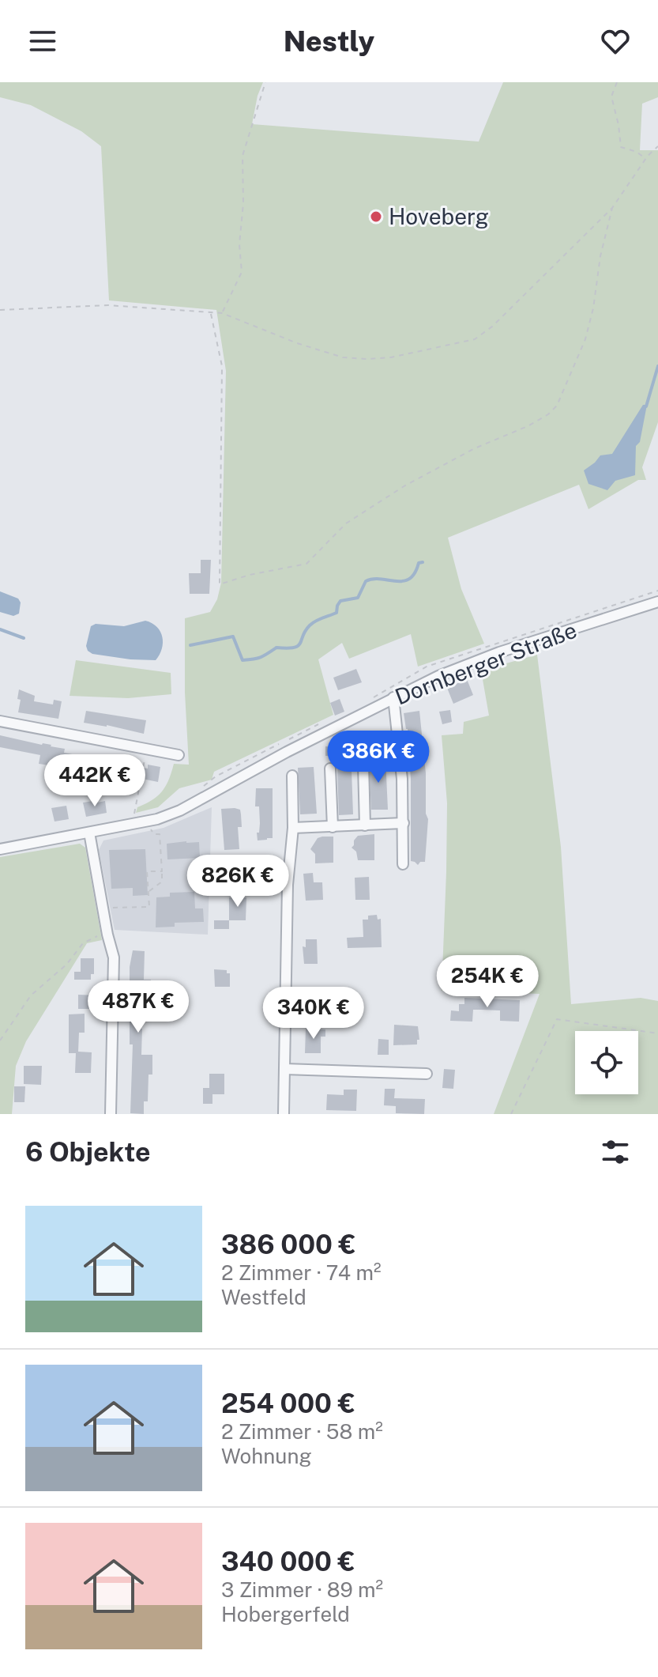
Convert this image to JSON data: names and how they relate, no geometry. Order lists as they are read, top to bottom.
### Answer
{
  "streets": {
    "street": ["Dornberger Straße"]
  },
  "places": ["Hoveberg"],
  "page": {
    "header": "Nestly",
    "price": [
      "386K €",
      "442K €",
      "826K €",
      "254K €",
      "487K €",
      "340K €"
    ],
    "heading": "6 Objekte",
    "list": [
      {
        "name": "386 000 €",
        "note": "2 Zimmer · 74 m² · Westfeld"
      },
      {
        "name": "254 000 €",
        "note": "2 Zimmer · 58 m² · Wohnung"
      },
      {
        "name": "340 000 €",
        "note": "3 Zimmer · 89 m² · Hobergerfeld"
      }
    ]
  }
}
